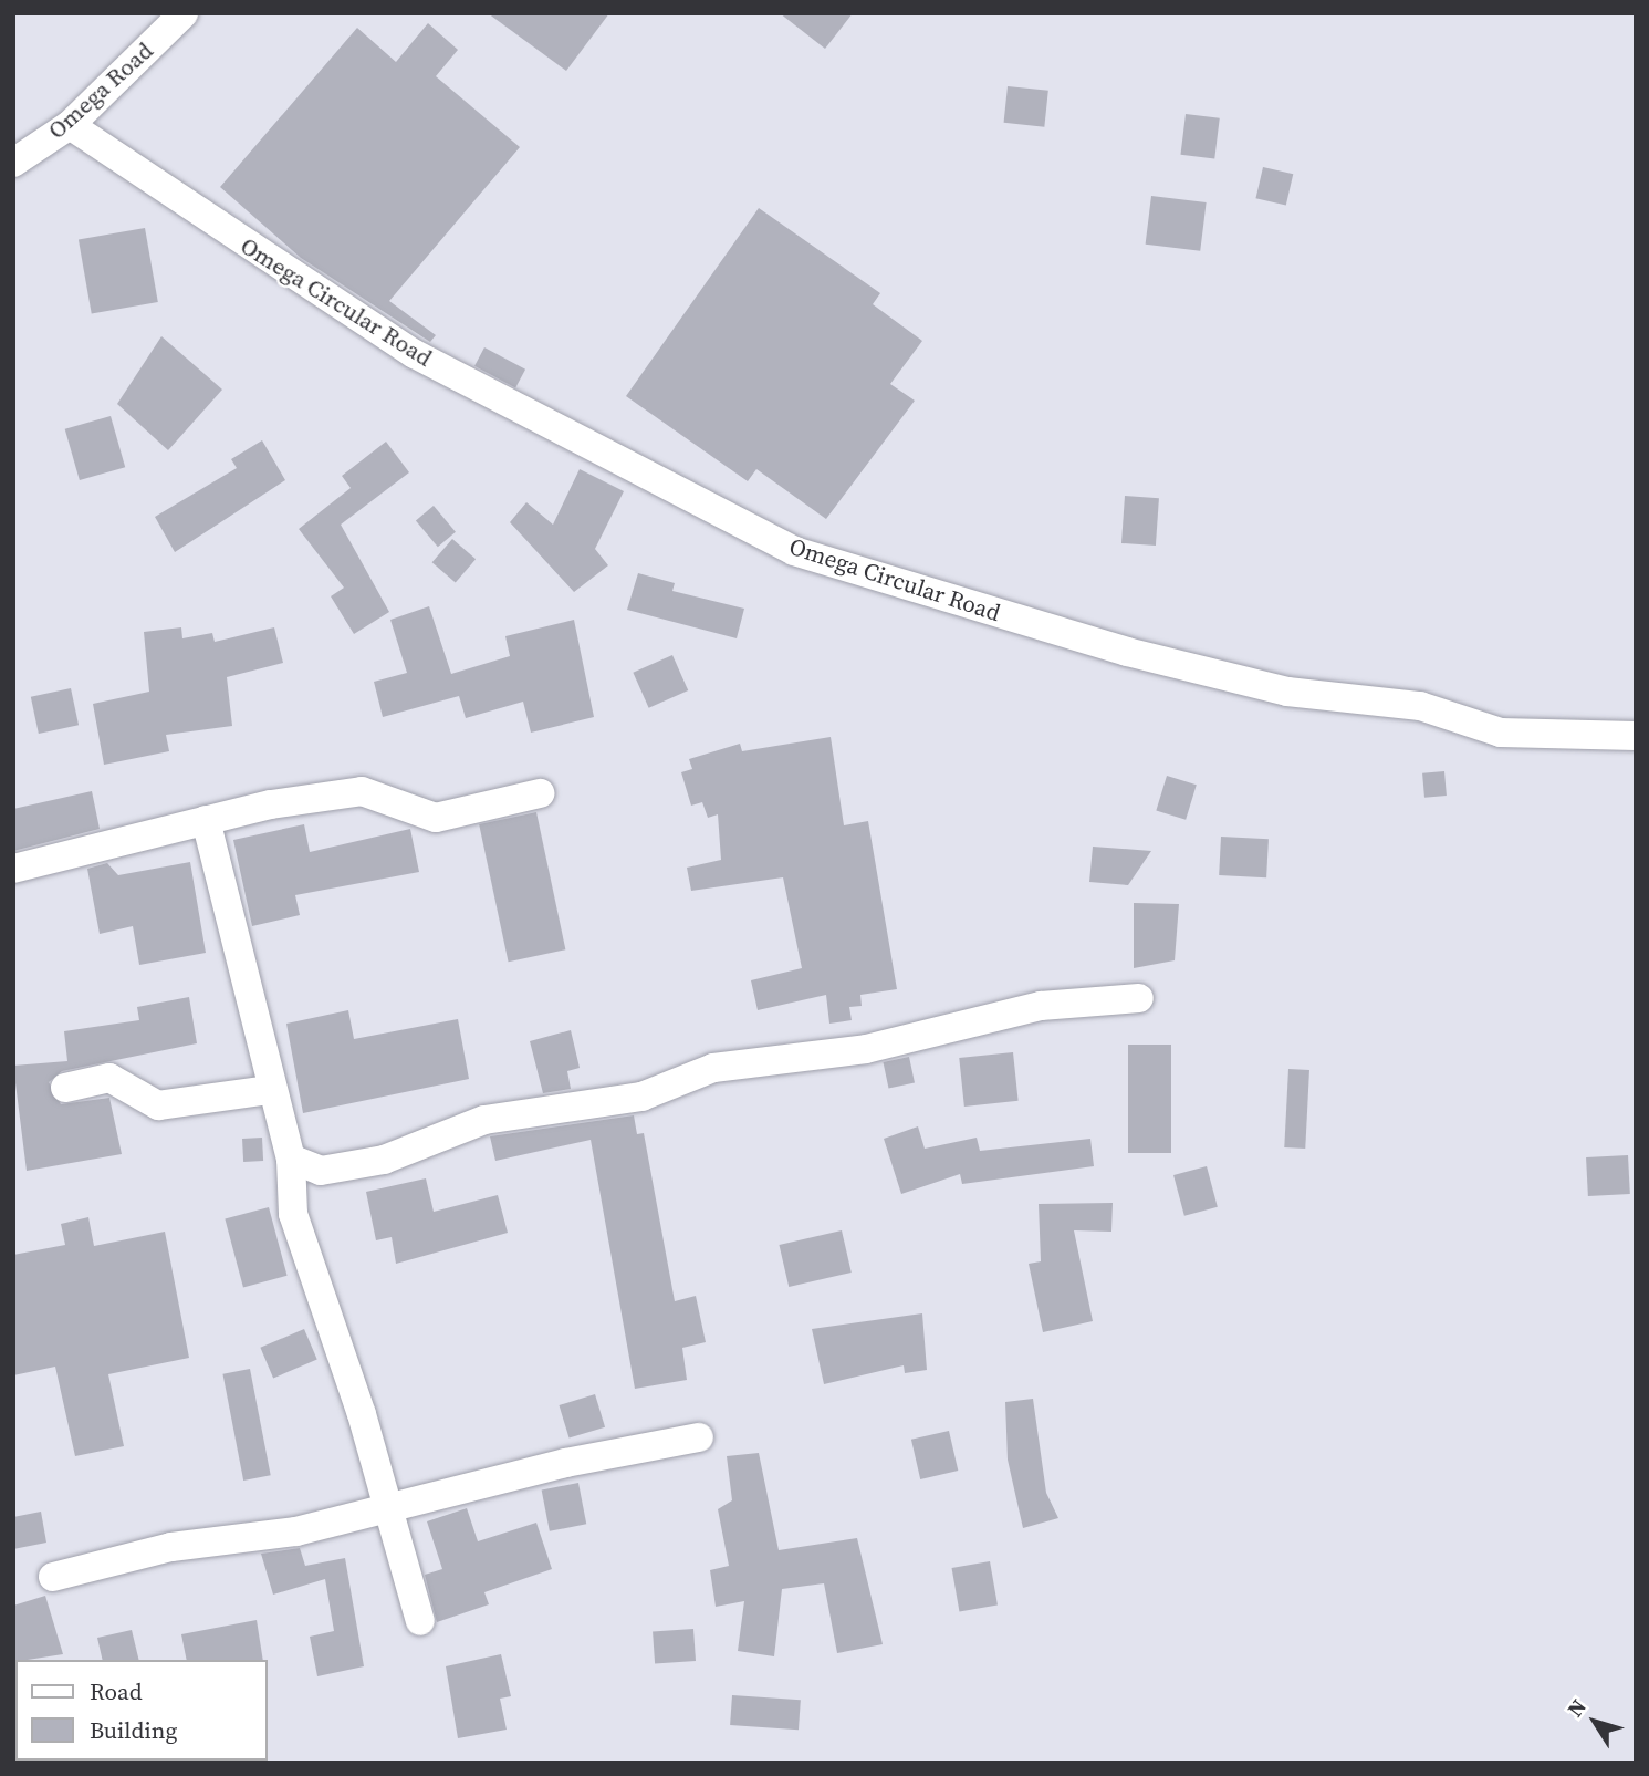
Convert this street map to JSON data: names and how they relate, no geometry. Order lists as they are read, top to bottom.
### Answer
{
  "streets": {
    "street": ["Omega Road", "Omega Circular Road"]
  },
  "crossings": [
    ["Omega Road", "Omega Circular Road"]
  ],
  "legend": ["Road", "Building"],
  "north": "top left"
}
